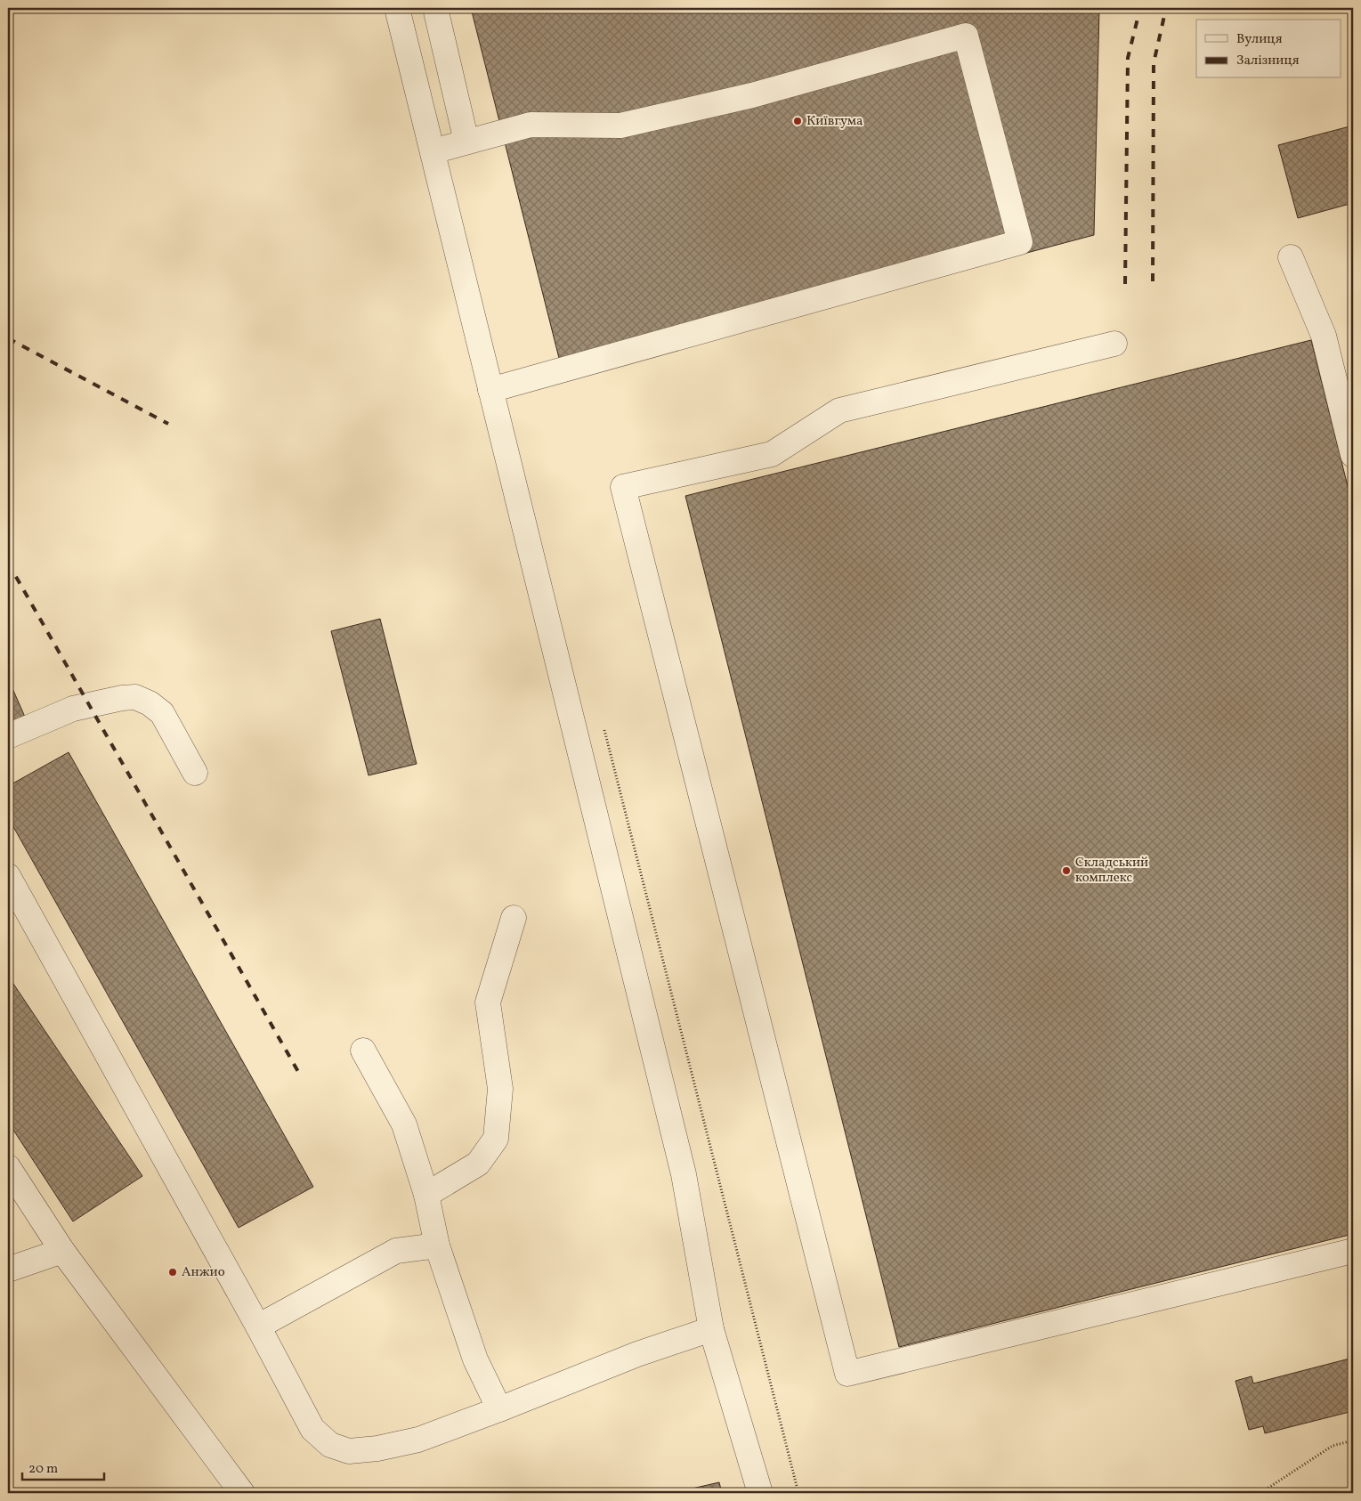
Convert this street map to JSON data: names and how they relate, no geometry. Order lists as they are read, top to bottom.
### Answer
{
  "places": ["Київгума", "Складський комплекс", "Анжио"],
  "legend": ["Вулиця", "Залізниця"],
  "scale_bar": "20 m"
}
